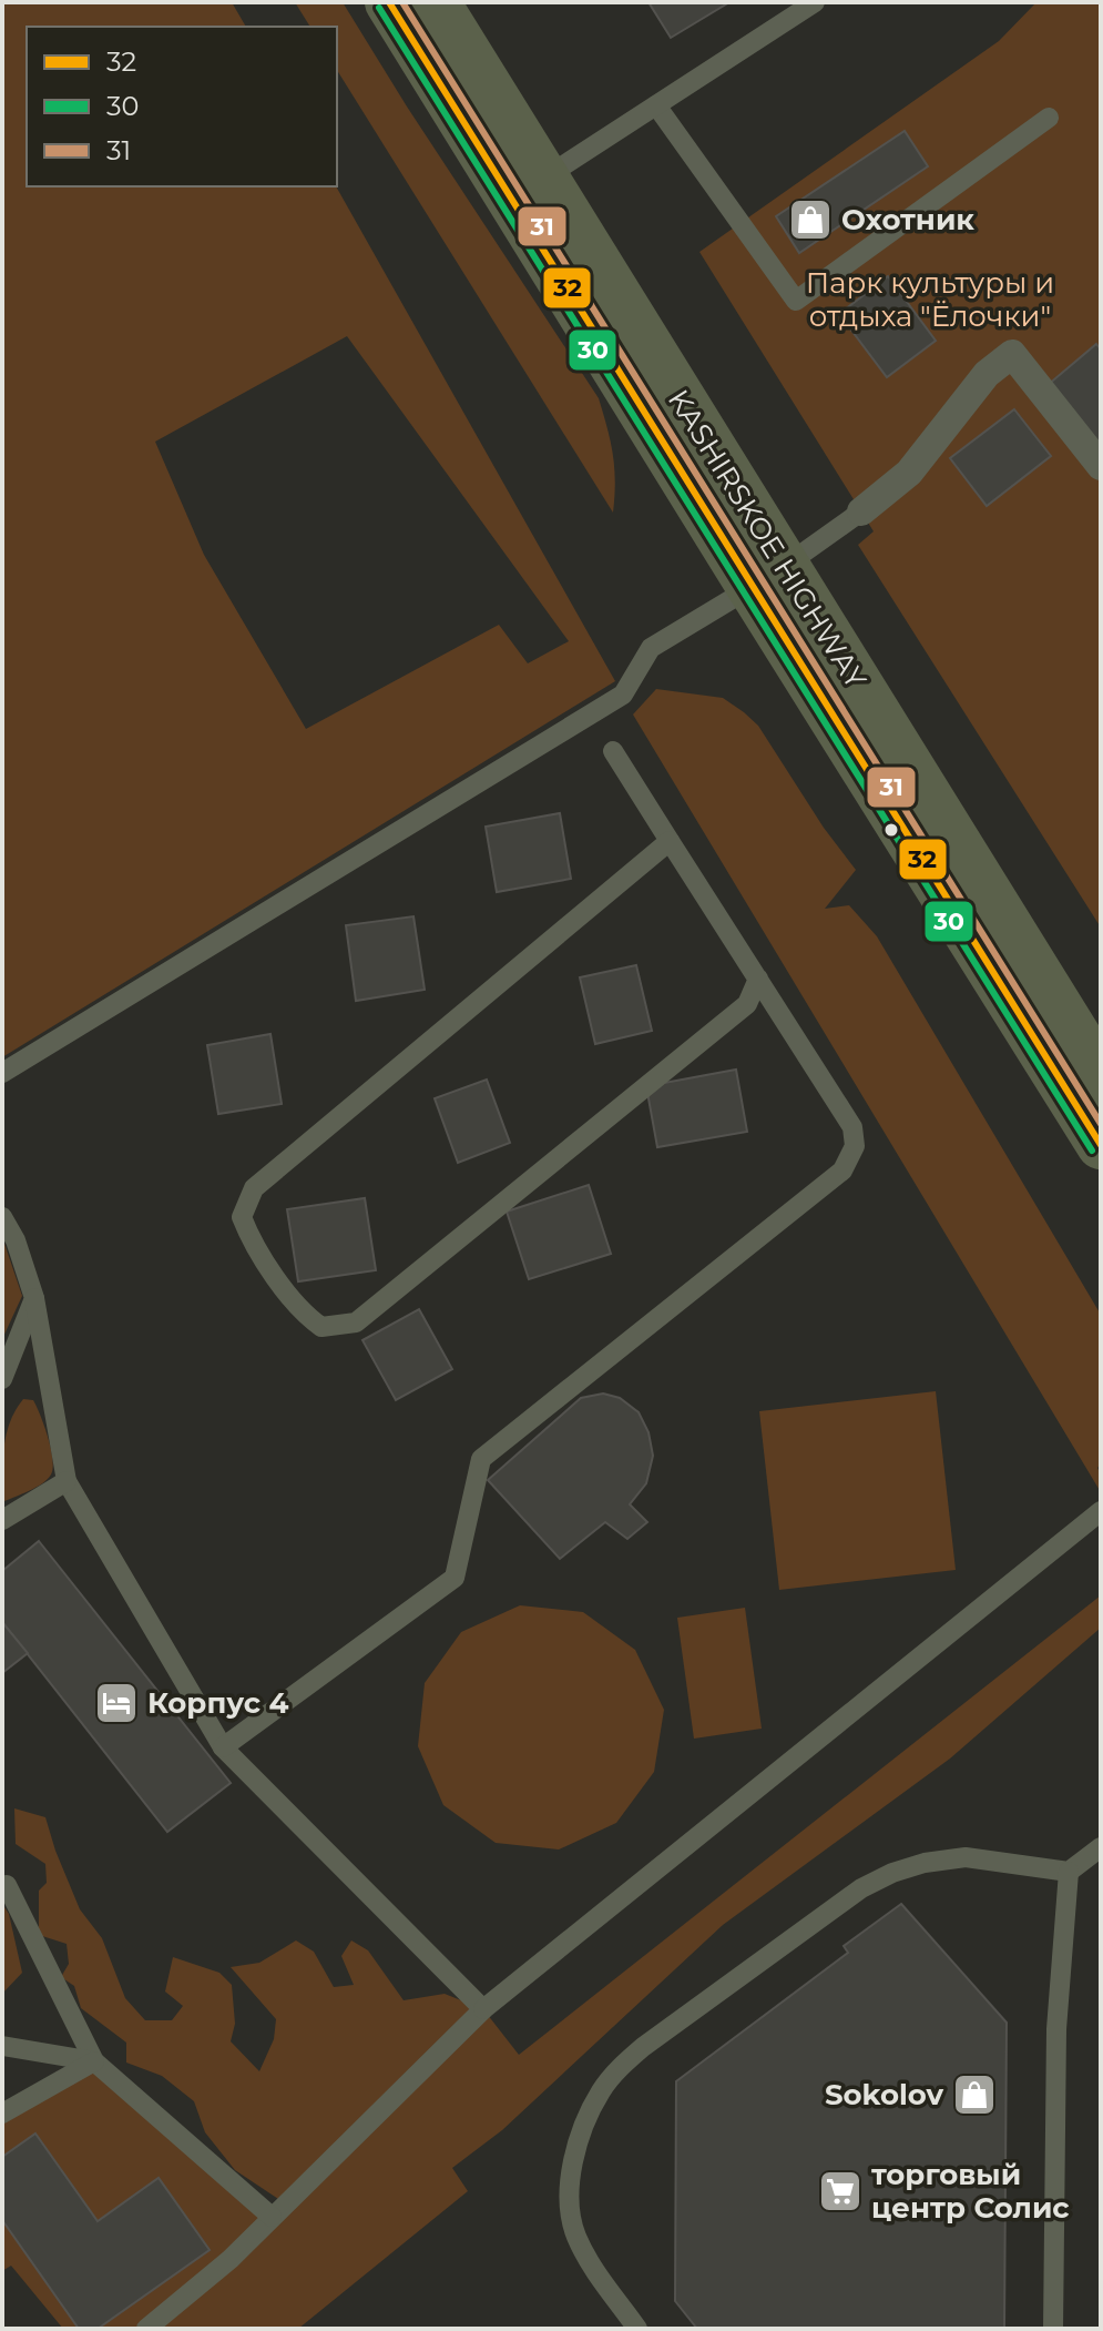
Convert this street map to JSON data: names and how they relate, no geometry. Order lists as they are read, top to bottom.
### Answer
{
  "streets": {
    "main road": ["KASHIRSKOE HIGHWAY"]
  },
  "parks": ["Парк культуры и отдыха \"Ёлочки\""],
  "places": {
    "shop": ["Охотник", "Sokolov"],
    "hotel": ["Корпус 4"],
    "supermarket": ["торговый центр Солис"]
  },
  "lines": ["transit line 32", "transit line 31", "transit line 30"],
  "legend": ["32", "30", "31"]
}
